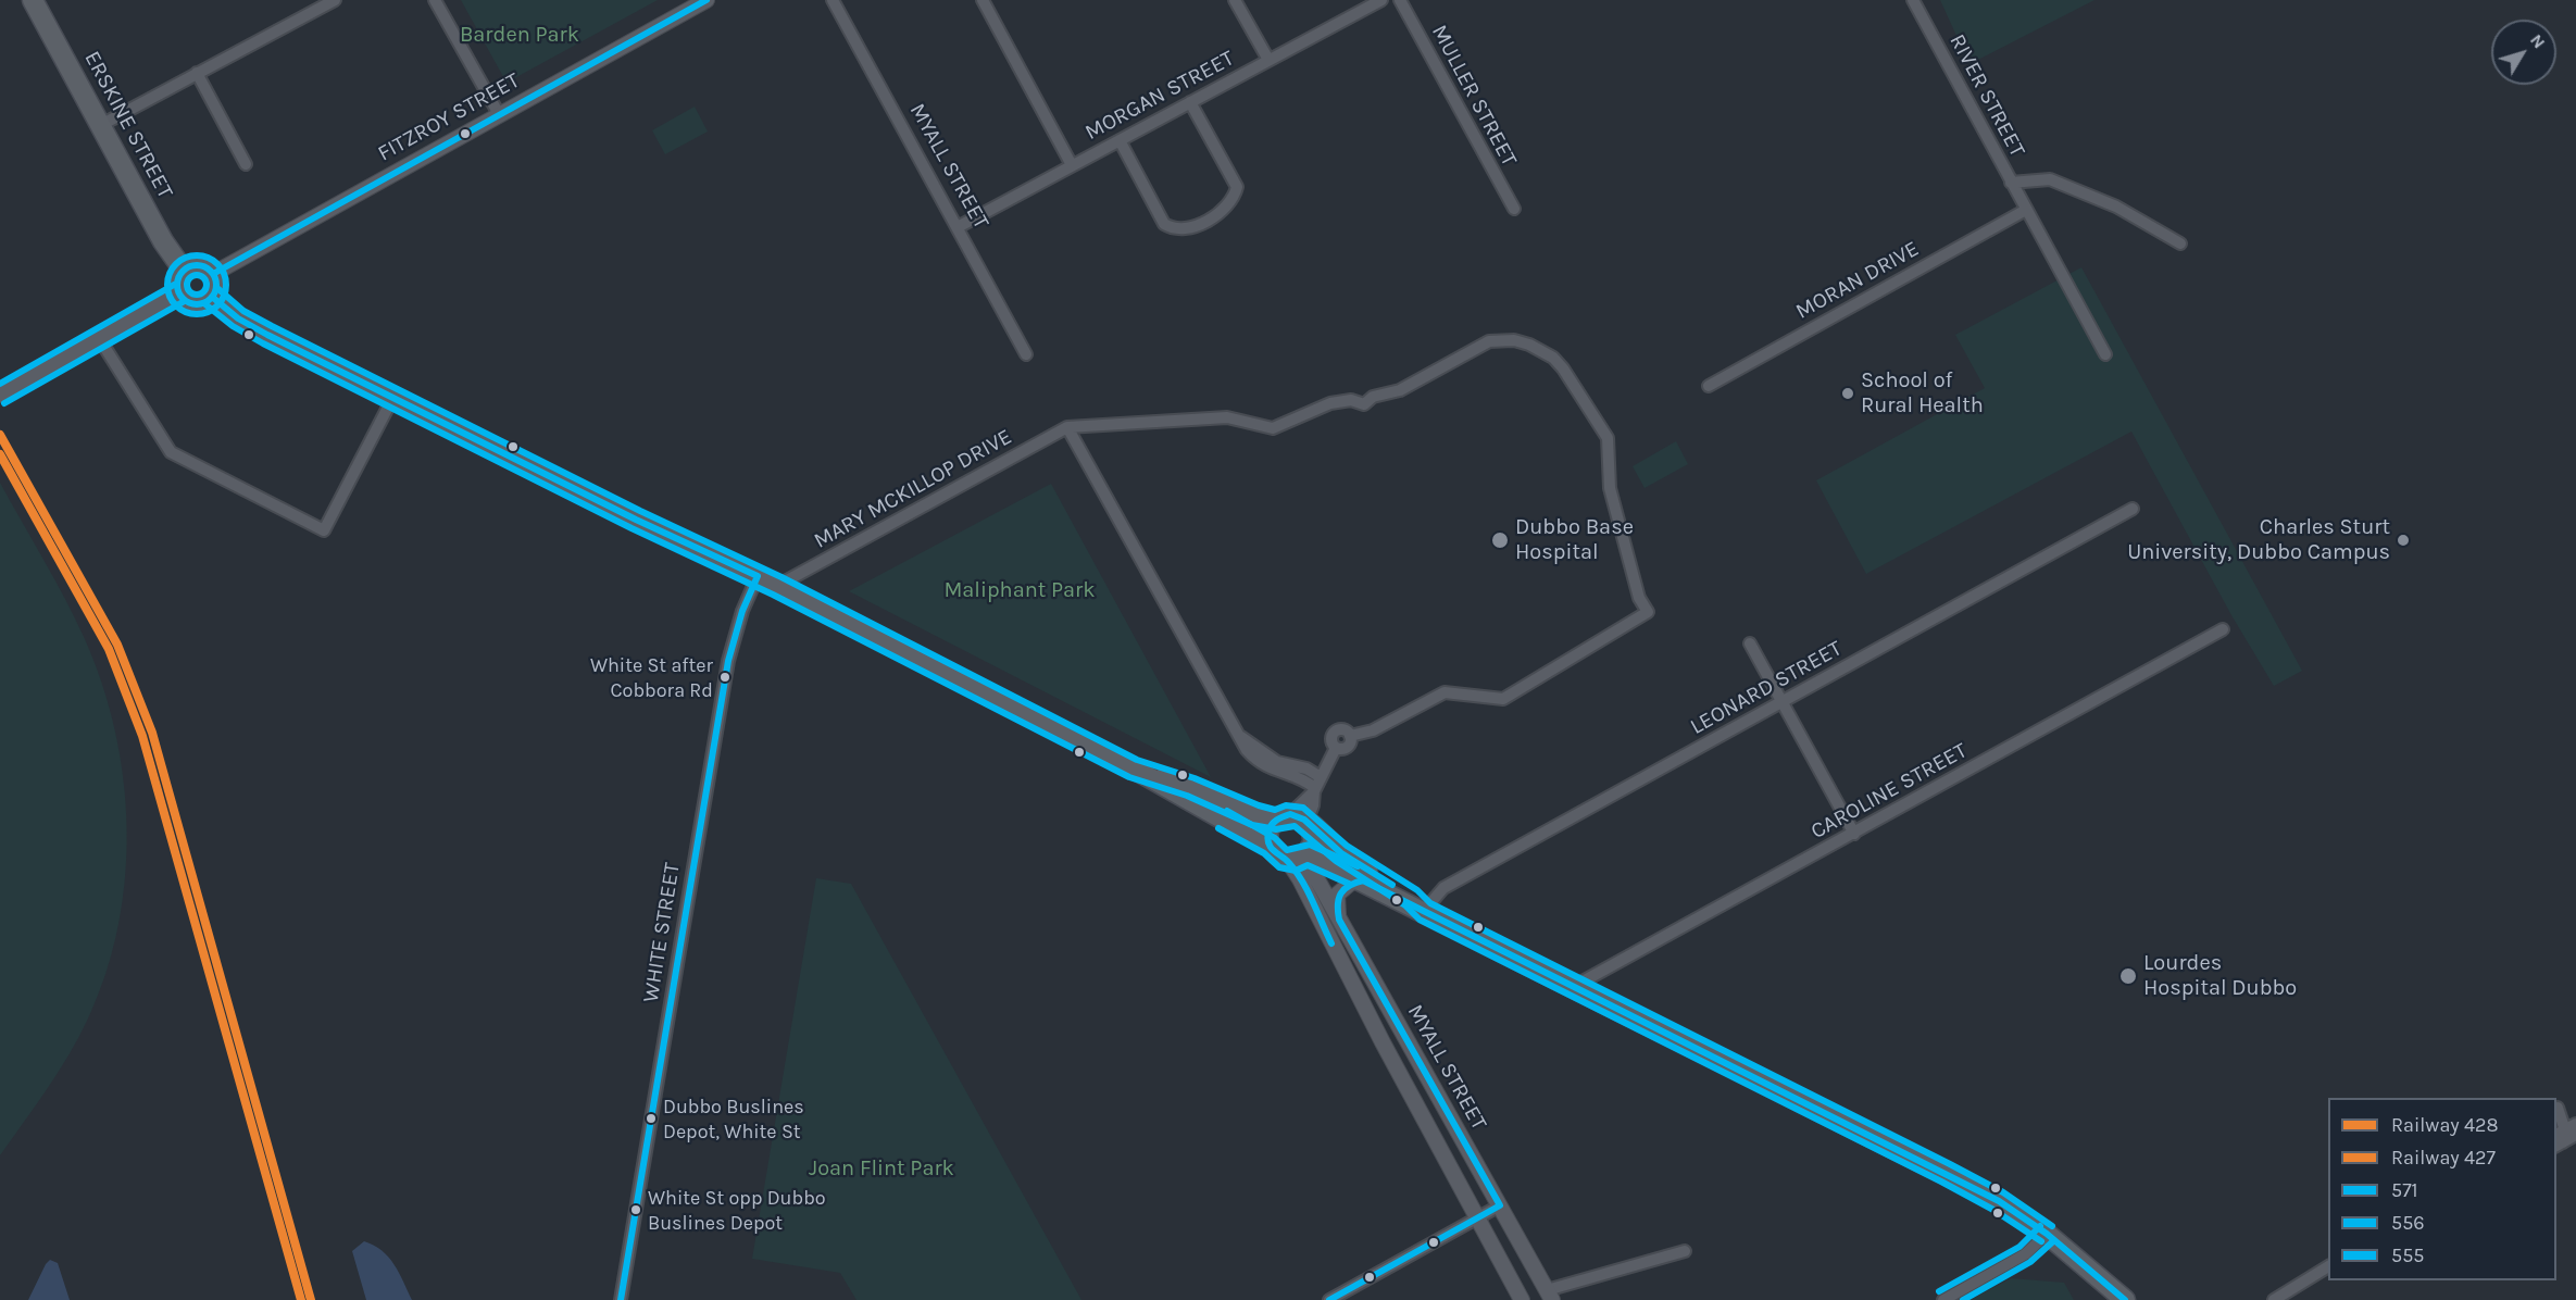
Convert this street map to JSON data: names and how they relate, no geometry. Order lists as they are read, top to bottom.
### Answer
{
  "streets": {
    "main road": ["ERSKINE STREET"],
    "street": [
      "MORGAN STREET",
      "MULLER STREET",
      "RIVER STREET",
      "FITZROY STREET",
      "MYALL STREET",
      "MORAN DRIVE",
      "MARY MCKILLOP DRIVE",
      "LEONARD STREET",
      "CAROLINE STREET",
      "WHITE STREET"
    ]
  },
  "crossings": [
    ["MORGAN STREET", "MYALL STREET"],
    ["RIVER STREET", "MORAN DRIVE"],
    ["FITZROY STREET", "ERSKINE STREET"]
  ],
  "parks": ["Barden Park", "Maliphant Park", "Joan Flint Park"],
  "places": [
    "School of Rural Health",
    "Dubbo Base Hospital",
    "Charles Sturt University, Dubbo Campus",
    "White St after Cobbora Rd",
    "Lourdes Hospital Dubbo",
    "Dubbo Buslines Depot, White St",
    "White St opp Dubbo Buslines Depot"
  ],
  "lines": [
    "transit line 571",
    "transit line 556",
    "transit line 555",
    "rail line 428",
    "rail line 427"
  ],
  "legend": [
    "Railway 428",
    "Railway 427",
    "571",
    "556",
    "555"
  ],
  "north": "top right"
}
